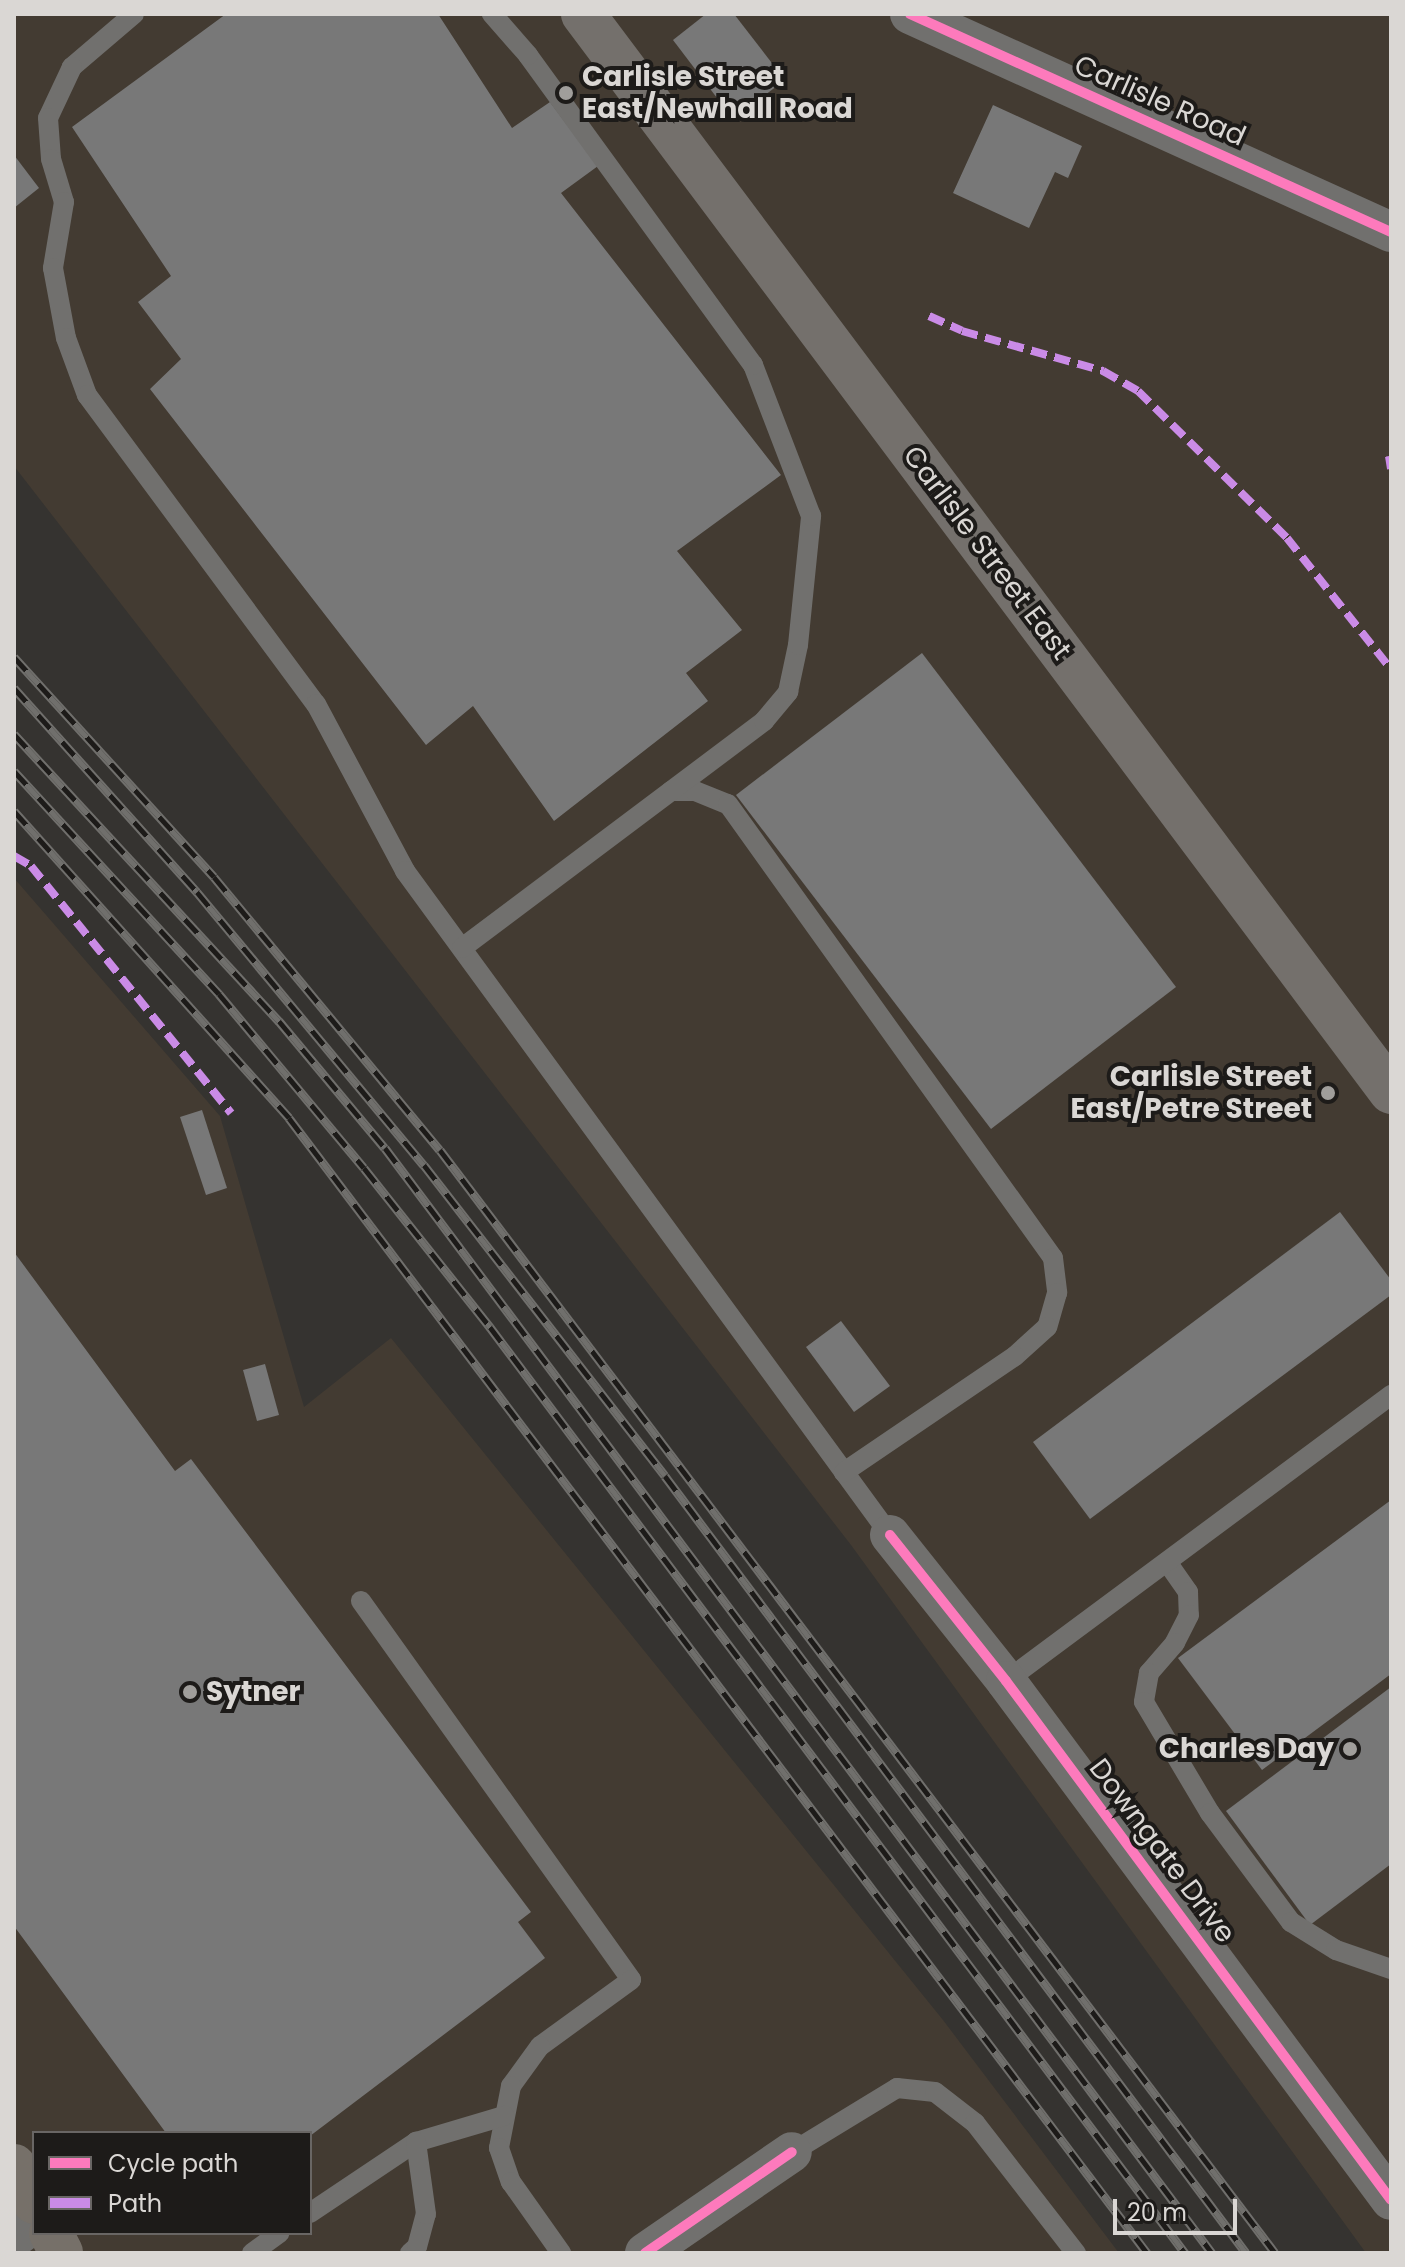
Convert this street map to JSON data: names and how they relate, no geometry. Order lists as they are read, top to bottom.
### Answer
{
  "streets": {
    "main road": ["Carlisle Street East"],
    "street": ["Carlisle Road", "Downgate Drive"]
  },
  "places": [
    "Carlisle Street East/Newhall Road",
    "Carlisle Street East/Petre Street",
    "Sytner",
    "Charles Day"
  ],
  "legend": ["Cycle path", "Path"],
  "scale_bar": "20 m"
}
